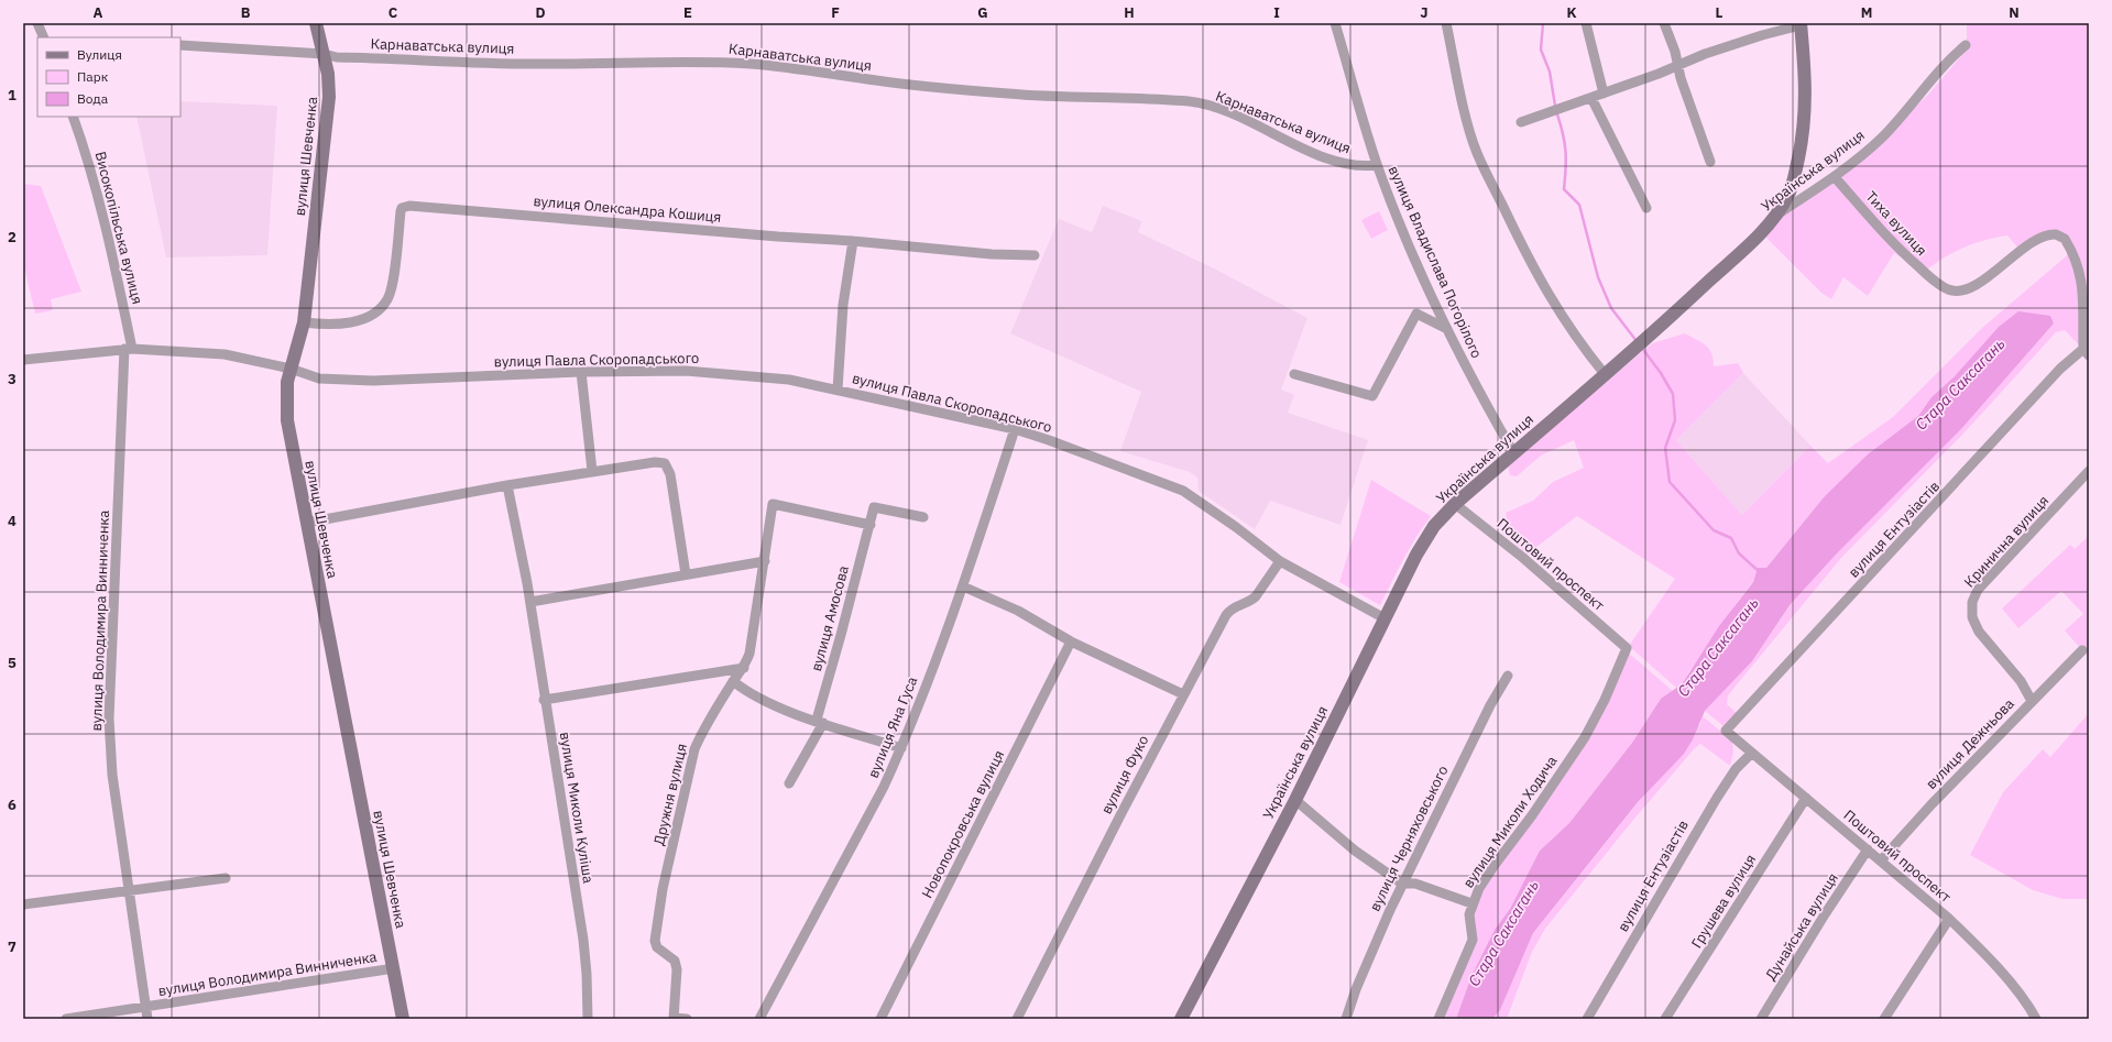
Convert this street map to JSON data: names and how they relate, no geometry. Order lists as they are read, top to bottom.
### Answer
{
  "streets": {
    "street": [
      "Карнаватська вулиця",
      "вулиця Шевченка",
      "Українська вулиця",
      "вулиця Олександра Кошиця",
      "Тиха вулиця",
      "Високопільська вулиця",
      "вулиця Владислава Погорілого",
      "вулиця Павла Скоропадського",
      "вулиця Ентузіастів",
      "Кринична вулиця",
      "Поштовий проспект",
      "вулиця Амосова",
      "вулиця Володимира Винниченка",
      "вулиця Яна Гуса",
      "вулиця Дежньова",
      "вулиця Фуко",
      "Дружня вулиця",
      "вулиця Миколи Куліша",
      "вулиця Миколи Ходича",
      "Новопокровська вулиця",
      "вулиця Черняховського",
      "Грушева вулиця",
      "Дунайська вулиця"
    ]
  },
  "crossings": [
    ["Карнаватська вулиця", "вулиця Шевченка"],
    ["Карнаватська вулиця", "вулиця Владислава Погорілого"],
    ["вулиця Шевченка", "вулиця Олександра Кошиця"],
    ["вулиця Шевченка", "вулиця Павла Скоропадського"],
    ["вулиця Шевченка", "вулиця Володимира Винниченка"],
    ["Українська вулиця", "Тиха вулиця"],
    ["Українська вулиця", "вулиця Владислава Погорілого"],
    ["Українська вулиця", "вулиця Павла Скоропадського"],
    ["Українська вулиця", "Поштовий проспект"],
    ["Тиха вулиця", "вулиця Ентузіастів"],
    ["Високопільська вулиця", "вулиця Павла Скоропадського"],
    ["Високопільська вулиця", "вулиця Володимира Винниченка"],
    ["вулиця Павла Скоропадського", "вулиця Володимира Винниченка"],
    ["вулиця Павла Скоропадського", "вулиця Яна Гуса"],
    ["вулиця Павла Скоропадського", "вулиця Фуко"],
    ["вулиця Ентузіастів", "Поштовий проспект"],
    ["Кринична вулиця", "вулиця Дежньова"],
    ["Поштовий проспект", "вулиця Дежньова"],
    ["Поштовий проспект", "вулиця Миколи Ходича"],
    ["Поштовий проспект", "Грушева вулиця"],
    ["Поштовий проспект", "Дунайська вулиця"],
    ["вулиця Амосова", "Дружня вулиця"]
  ],
  "water": ["Стара Саксагань"],
  "legend": ["Вулиця", "Парк", "Вода"],
  "grid": {
    "columns": [
      "A",
      "B",
      "C",
      "D",
      "E",
      "F",
      "G",
      "H",
      "I",
      "J",
      "K",
      "L",
      "M",
      "N"
    ],
    "rows": [
      "1",
      "2",
      "3",
      "4",
      "5",
      "6",
      "7"
    ]
  }
}
